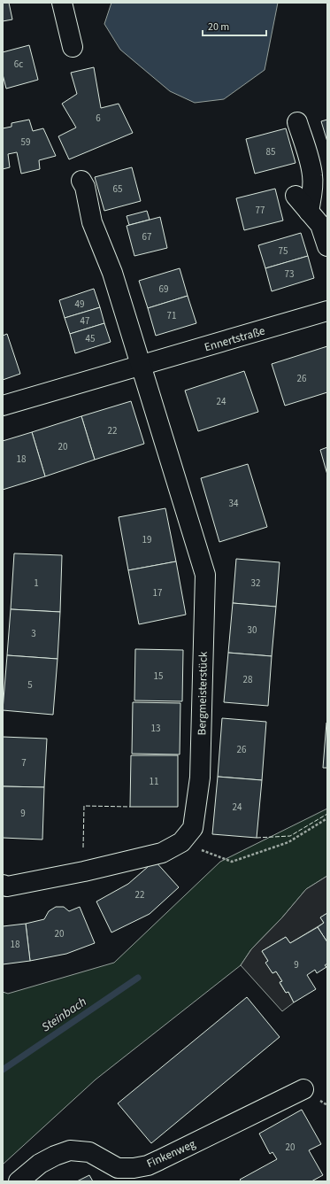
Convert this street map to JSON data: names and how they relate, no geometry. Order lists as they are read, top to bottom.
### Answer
{
  "streets": {
    "street": ["Ennertstraße", "Bergmeisterstück", "Finkenweg"]
  },
  "crossings": [
    ["Ennertstraße", "Bergmeisterstück"]
  ],
  "water": ["Steinbach"],
  "house_numbers": [
    "6c",
    "6",
    "59",
    "85",
    "65",
    "77",
    "67",
    "75",
    "73",
    "69",
    "49",
    "71",
    "47",
    "45",
    "26",
    "24",
    "22",
    "20",
    "18",
    "34",
    "19",
    "1",
    "32",
    "17",
    "30",
    "3",
    "15",
    "28",
    "5",
    "13",
    "26",
    "7",
    "11",
    "24",
    "9",
    "22",
    "20",
    "18",
    "9",
    "20"
  ],
  "scale_bar": "20 m"
}
